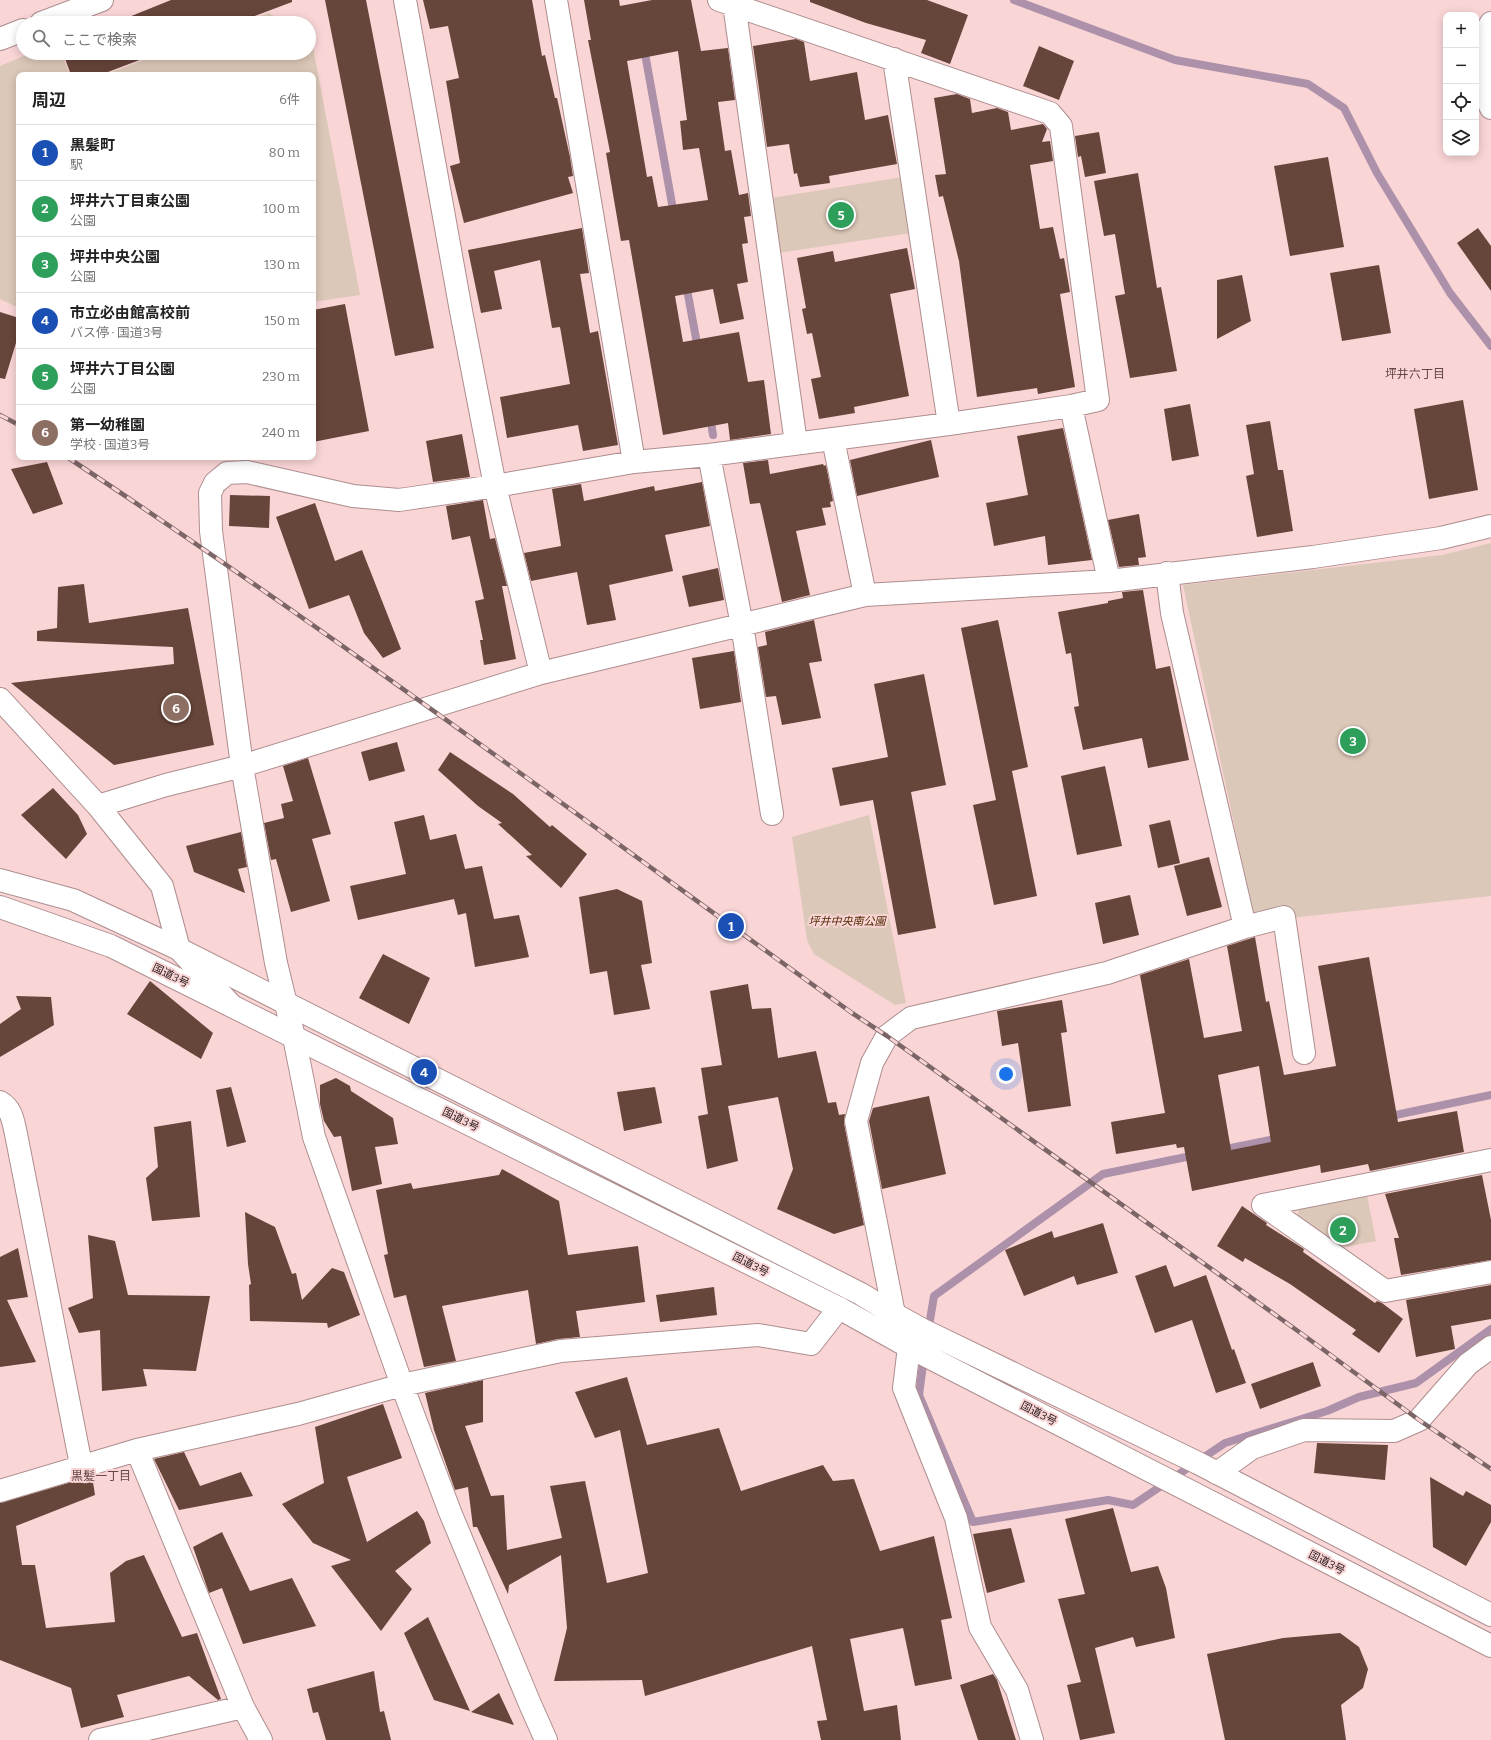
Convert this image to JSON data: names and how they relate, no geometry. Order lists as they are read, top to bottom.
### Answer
{
  "streets": {
    "main road": ["国道3号"]
  },
  "districts": ["坪井六丁目", "黒髪一丁目"],
  "parks": ["坪井中央南公園"],
  "page": {
    "map_buttons": ["+", "−"],
    "search": "ここで検索",
    "heading": ["周辺", "6件"],
    "list": [
      {
        "mark": "1",
        "name": "黒髪町",
        "note": "駅",
        "value": "80 m"
      },
      {
        "mark": "2",
        "name": "坪井六丁目東公園",
        "note": "公園",
        "value": "100 m"
      },
      {
        "mark": "3",
        "name": "坪井中央公園",
        "note": "公園",
        "value": "130 m"
      },
      {
        "mark": "4",
        "name": "市立必由館高校前",
        "note": "バス停 · 国道3号",
        "value": "150 m"
      },
      {
        "mark": "5",
        "name": "坪井六丁目公園",
        "note": "公園",
        "value": "230 m"
      },
      {
        "mark": "6",
        "name": "第一幼稚園",
        "note": "学校 · 国道3号",
        "value": "240 m"
      }
    ],
    "pins": [
      "5",
      "6",
      "3",
      "1",
      "4",
      "2"
    ]
  }
}
